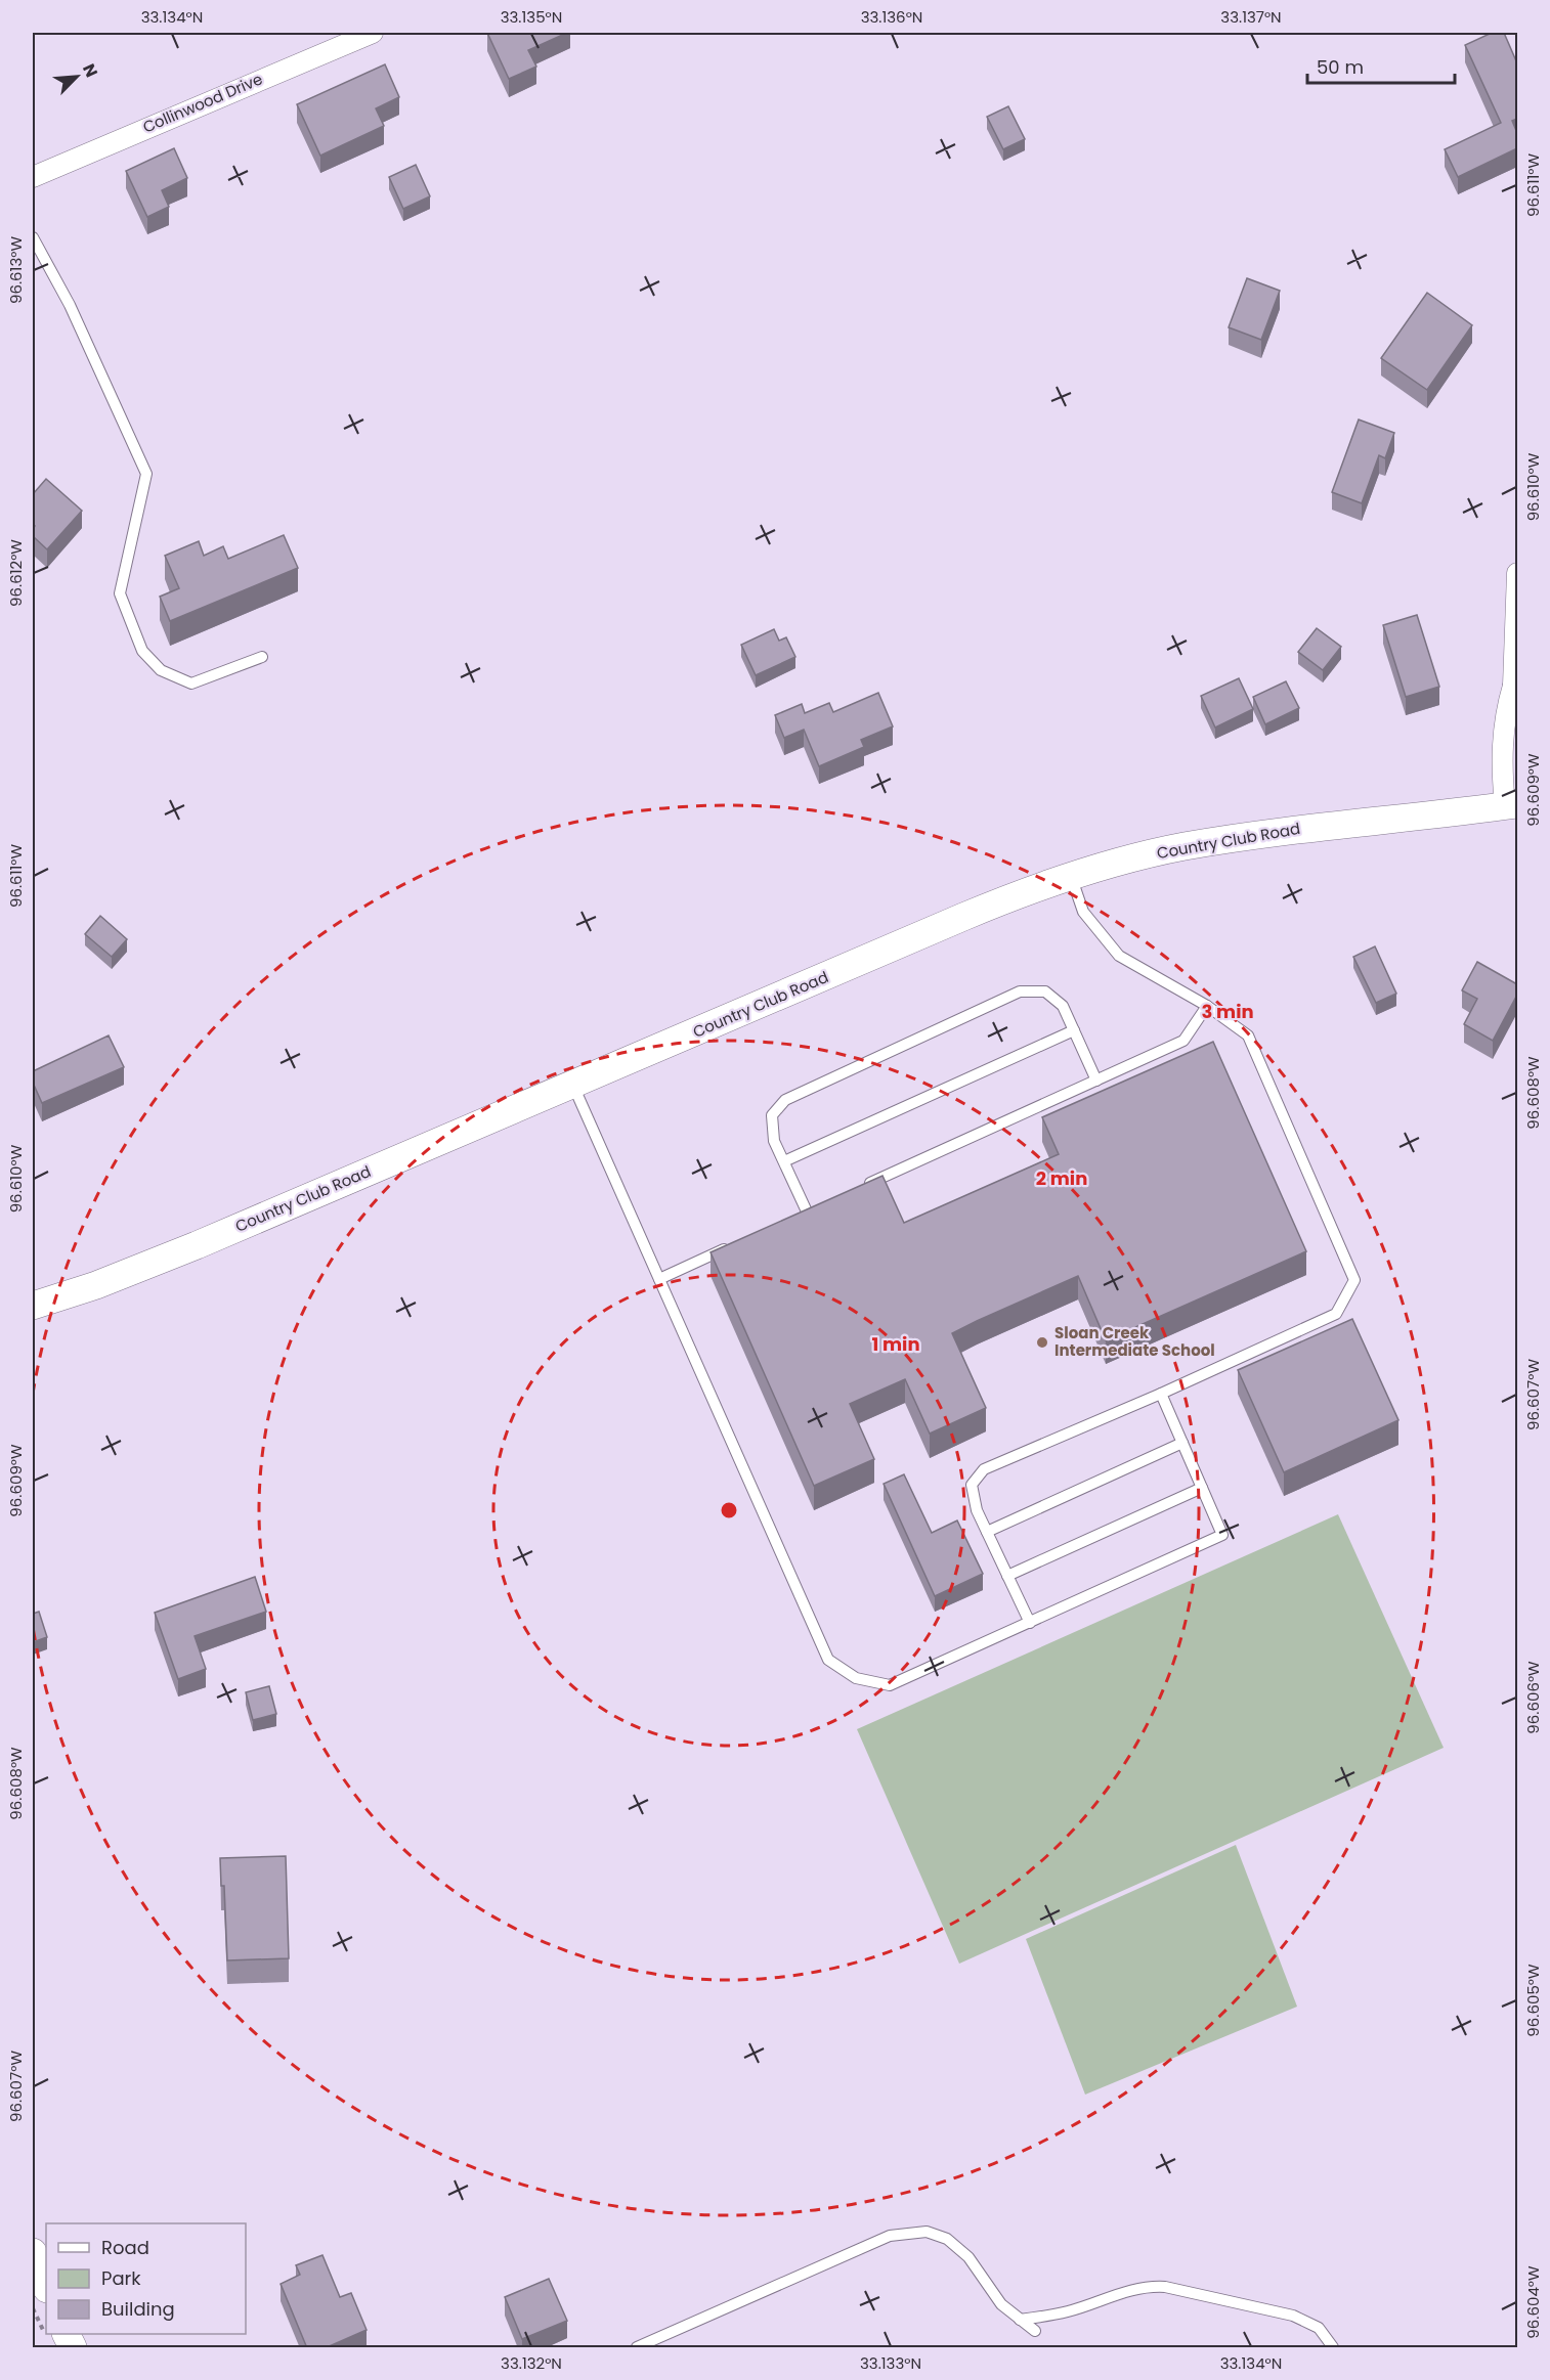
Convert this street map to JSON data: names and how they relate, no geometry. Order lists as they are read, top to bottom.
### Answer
{
  "streets": {
    "main road": ["Country Club Road"],
    "street": ["Collinwood Drive"]
  },
  "places": ["Sloan Creek Intermediate School"],
  "legend": ["Road", "Park", "Building"],
  "scale_bar": "50 m",
  "north": "top right",
  "coordinates": [
    "33.134°N",
    "33.135°N",
    "33.136°N",
    "33.137°N",
    "96.611°W",
    "96.613°W",
    "96.610°W",
    "96.612°W",
    "96.609°W",
    "96.608°W",
    "96.607°W",
    "96.606°W",
    "96.605°W",
    "96.604°W",
    "33.132°N",
    "33.133°N"
  ],
  "rings": ["3 min", "2 min", "1 min"]
}
